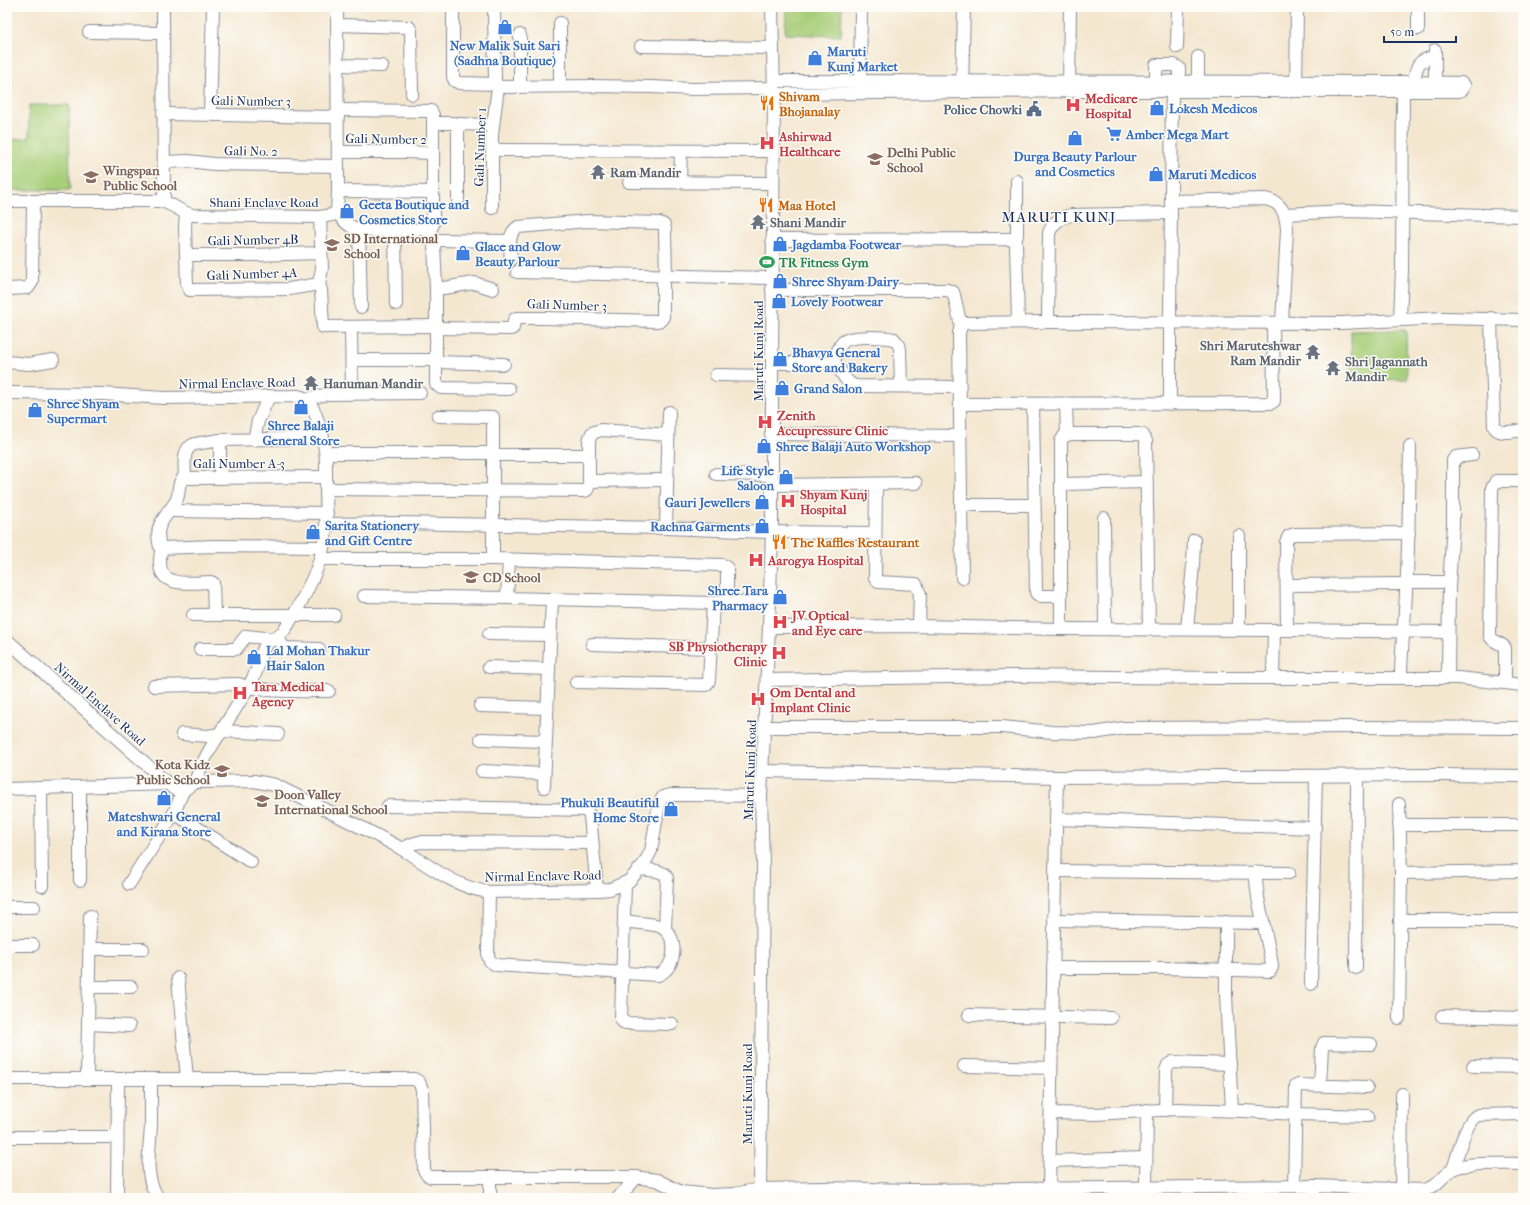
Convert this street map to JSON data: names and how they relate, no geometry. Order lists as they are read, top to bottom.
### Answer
{
  "streets": {
    "street": [
      "Gali Number 3",
      "Gali Number 2",
      "Gali Number 1",
      "Gali No. 2",
      "Shani Enclave Road",
      "Gali Number 4B",
      "Gali Number 4A",
      "Maruti Kunj Road",
      "Nirmal Enclave Road",
      "Gali Number A-3"
    ]
  },
  "crossings": [
    ["Gali Number 3", "Gali Number 2"],
    ["Gali Number 3", "Shani Enclave Road"],
    ["Gali Number 2", "Gali Number 1"],
    ["Gali Number 2", "Shani Enclave Road"],
    ["Gali No. 2", "Shani Enclave Road"],
    ["Gali Number 4B", "Gali Number 4A"],
    ["Maruti Kunj Road", "Nirmal Enclave Road"],
    ["Nirmal Enclave Road", "Gali Number A-3"]
  ],
  "districts": ["MARUTI KUNJ"],
  "places": {
    "shop": [
      "New Malik Suit Sari (Sadhna Boutique)",
      "Maruti Kunj Market",
      "Lokesh Medicos",
      "Durga Beauty Parlour and Cosmetics",
      "Maruti Medicos",
      "Geeta Boutique and Cosmetics Store",
      "Jagdamba Footwear",
      "Glace and Glow Beauty Parlour",
      "Shree Shyam Dairy",
      "Lovely Footwear",
      "Bhavya General Store and Bakery",
      "Grand Salon",
      "Shree Balaji General Store",
      "Shree Shyam Supermart",
      "Shree Balaji Auto Workshop",
      "Life Style Saloon",
      "Gauri Jewellers",
      "Rachna Garments",
      "Sarita Stationery and Gift Centre",
      "Shree Tara Pharmacy",
      "Lal Mohan Thakur Hair Salon",
      "Mateshwari General and Kirana Store",
      "Phukuli Beautiful Home Store"
    ],
    "restaurant": ["Shivam Bhojanalay", "Maa Hotel", "The Raffles Restaurant"],
    "hospital": [
      "Medicare Hospital",
      "Ashirwad Healthcare",
      "Zenith Accupressure Clinic",
      "Shyam Kunj Hospital",
      "Aarogya Hospital",
      "JV Optical and Eye care",
      "SB Physiotherapy Clinic",
      "Tara Medical Agency",
      "Om Dental and Implant Clinic"
    ],
    "public building": ["Police Chowki"],
    "supermarket": ["Amber Mega Mart"],
    "school or university": [
      "Delhi Public School",
      "Wingspan Public School",
      "SD International School",
      "CD School",
      "Kota Kidz Public School",
      "Doon Valley International School"
    ],
    "temple": [
      "Ram Mandir",
      "Shani Mandir",
      "Shri Maruteshwar Ram Mandir",
      "Shri Jagannath Mandir",
      "Hanuman Mandir"
    ],
    "sports": ["TR Fitness Gym"]
  },
  "scale_bar": "50 m"
}
